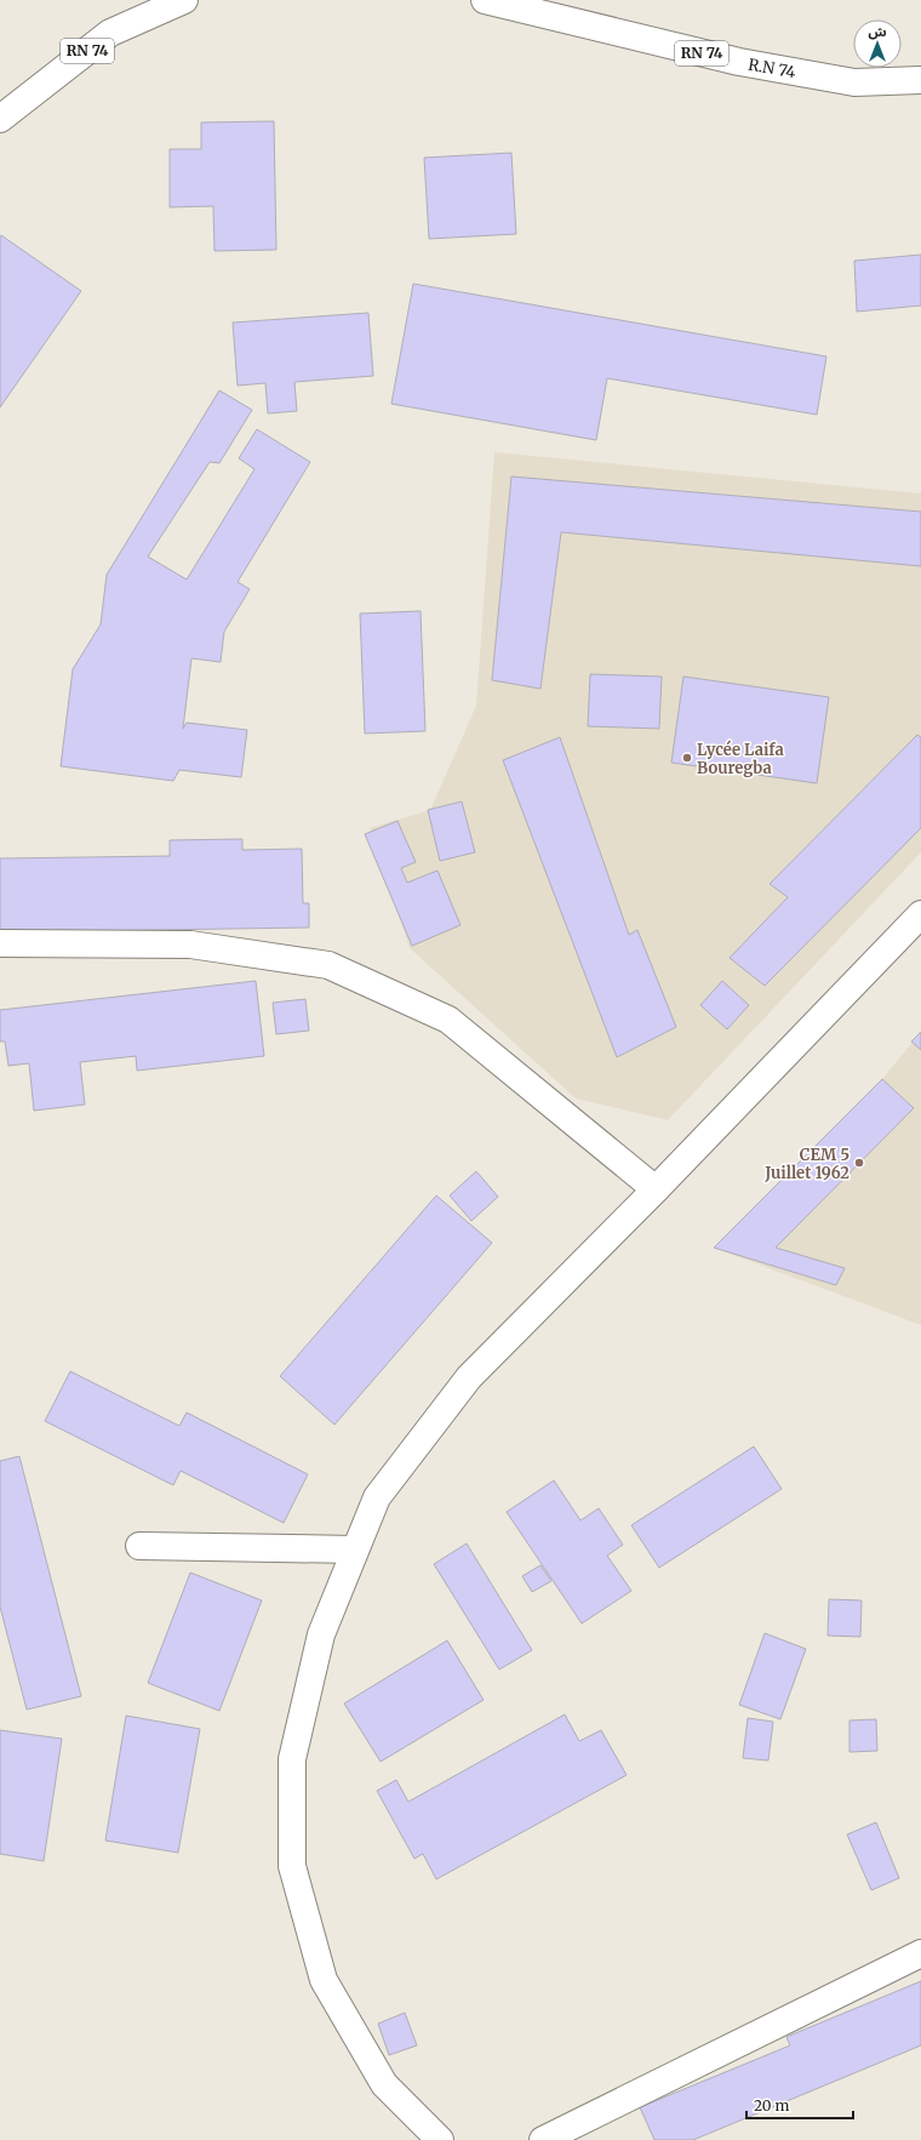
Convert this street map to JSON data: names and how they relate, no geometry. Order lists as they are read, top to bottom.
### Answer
{
  "streets": {
    "street": ["RN 74", "R.N 74"]
  },
  "places": ["Lycée Laifa Bouregba", "CEM 5 Juillet 1962"],
  "scale_bar": "20 m",
  "north": "top"
}
